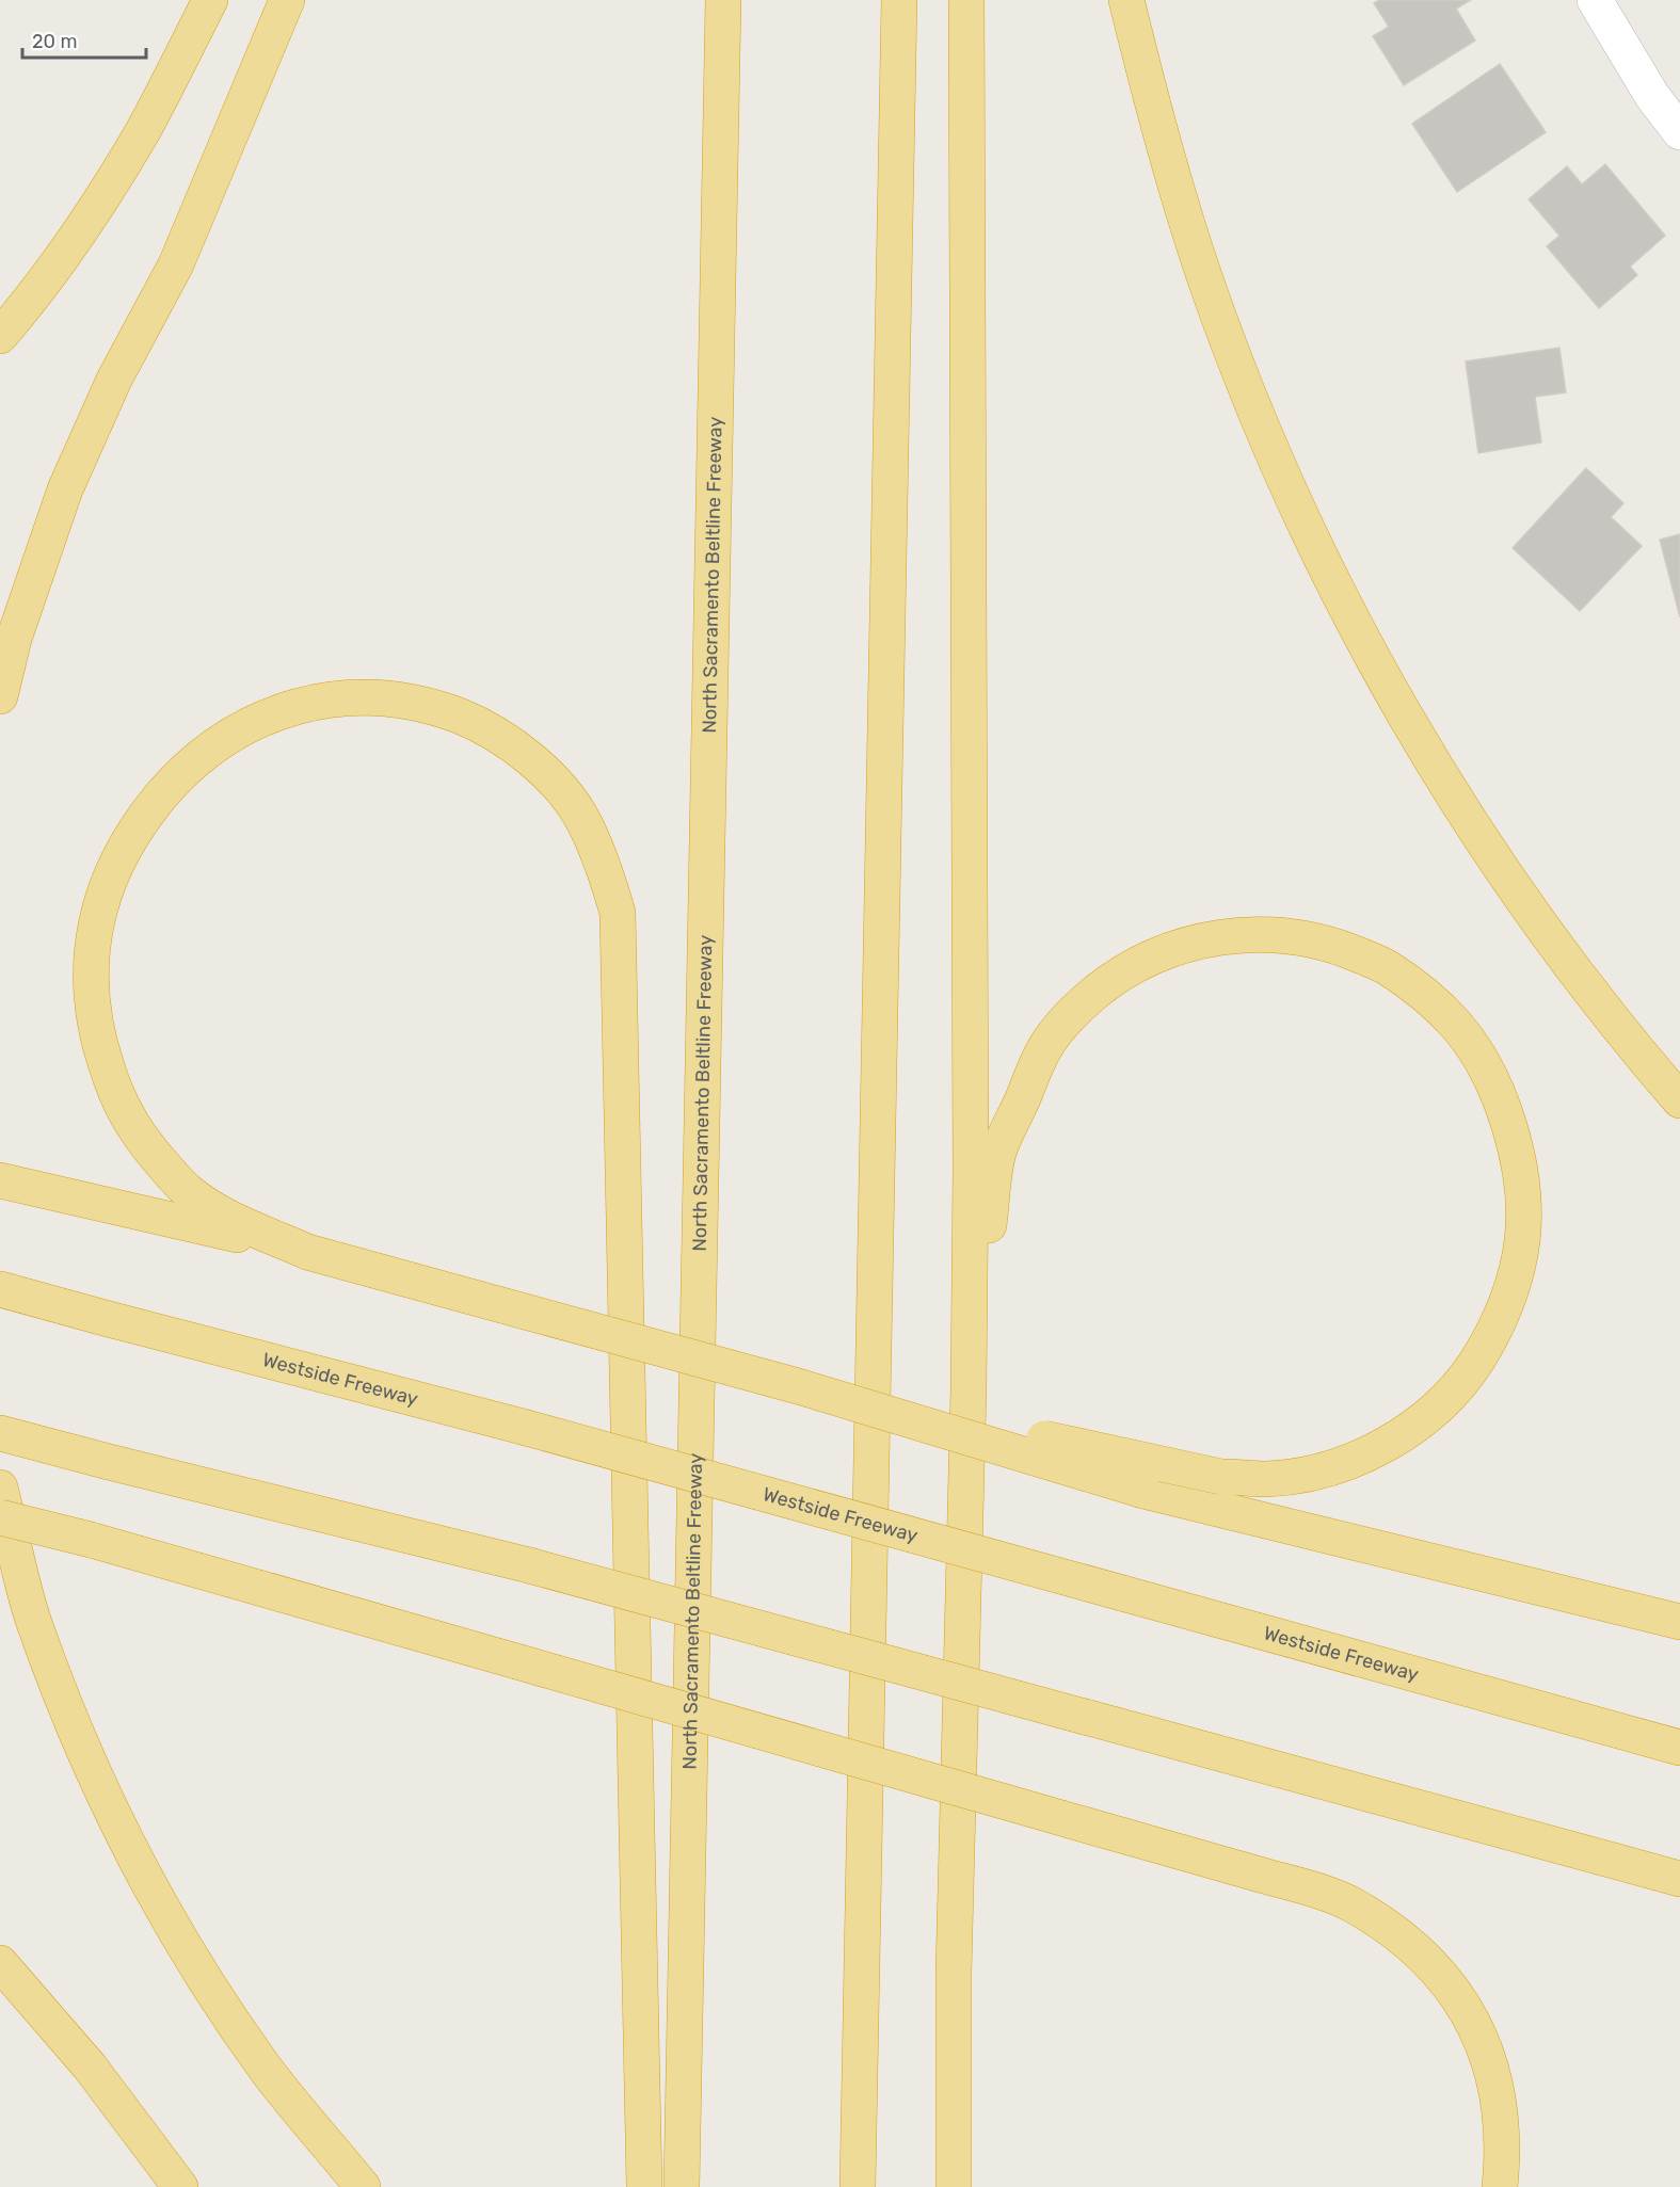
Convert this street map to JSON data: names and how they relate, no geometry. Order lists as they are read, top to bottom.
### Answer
{
  "streets": {
    "highway": ["North Sacramento Beltline Freeway", "Westside Freeway"]
  },
  "scale_bar": "20 m"
}
